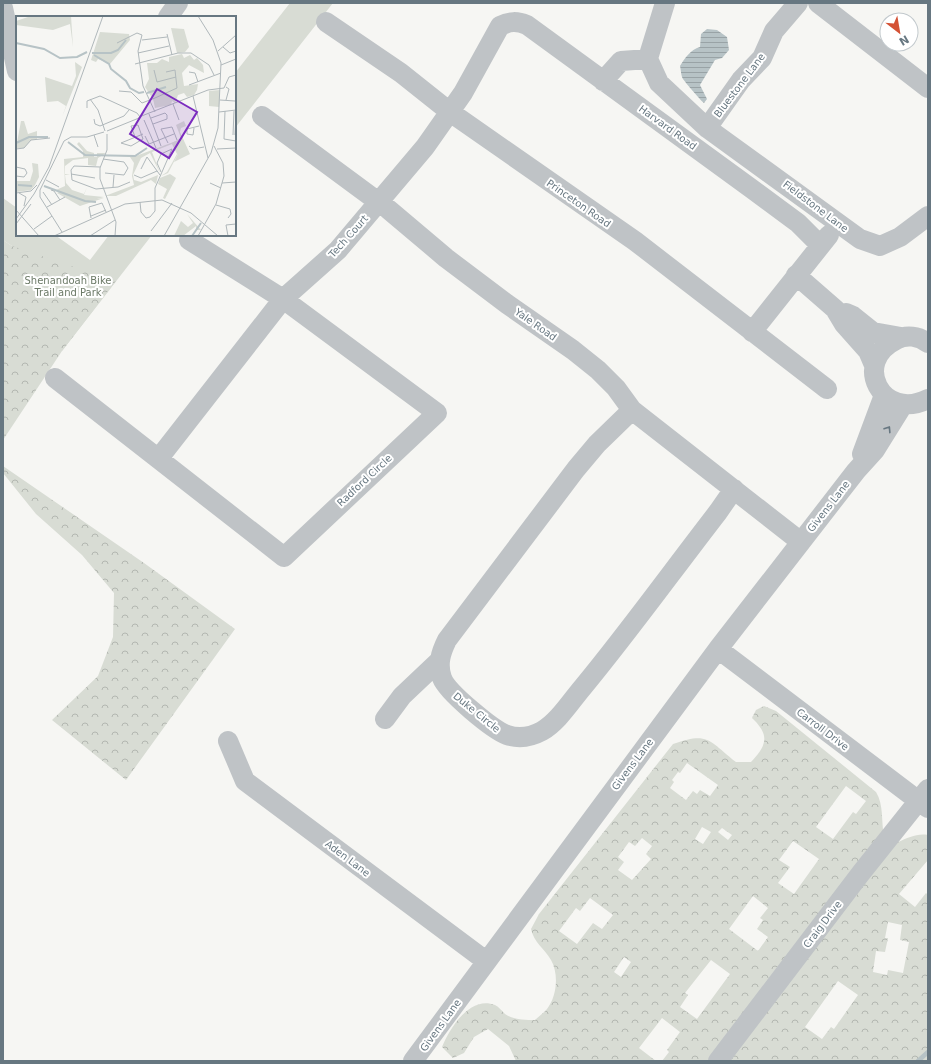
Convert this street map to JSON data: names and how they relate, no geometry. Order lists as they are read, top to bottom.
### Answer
{
  "streets": {
    "street": [
      "Bluestone Lane",
      "Harvard Road",
      "Princeton Road",
      "Fieldstone Lane",
      "Tech Court",
      "Yale Road",
      "Radford Circle",
      "Givens Lane",
      "Duke Circle",
      "Carroll Drive",
      "Aden Lane",
      "Craig Drive"
    ]
  },
  "crossings": [
    ["Bluestone Lane", "Fieldstone Lane"],
    ["Harvard Road", "Tech Court"],
    ["Princeton Road", "Tech Court"],
    ["Tech Court", "Yale Road"],
    ["Tech Court", "Radford Circle"],
    ["Yale Road", "Givens Lane"],
    ["Yale Road", "Duke Circle"],
    ["Givens Lane", "Carroll Drive"],
    ["Givens Lane", "Aden Lane"],
    ["Carroll Drive", "Craig Drive"]
  ],
  "parks": ["Shenandoah Bike Trail and Park"],
  "north": "bottom right"
}
